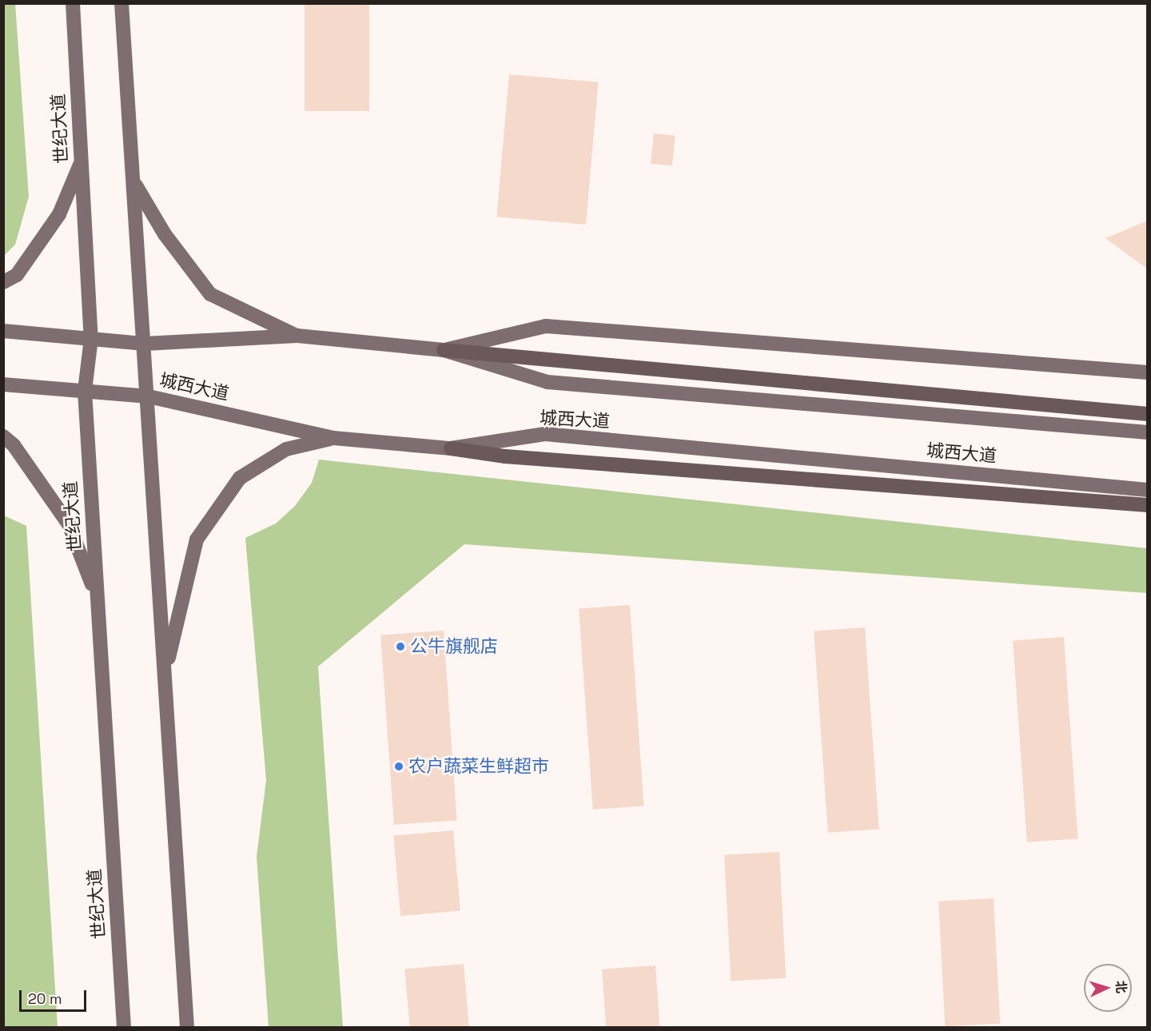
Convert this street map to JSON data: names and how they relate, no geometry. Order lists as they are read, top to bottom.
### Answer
{
  "streets": {
    "main road": ["世纪大道", "城西大道"]
  },
  "crossings": [
    ["世纪大道", "城西大道"]
  ],
  "places": ["公牛旗舰店", "农户蔬菜生鲜超市"],
  "scale_bar": "20 m",
  "north": "right"
}
